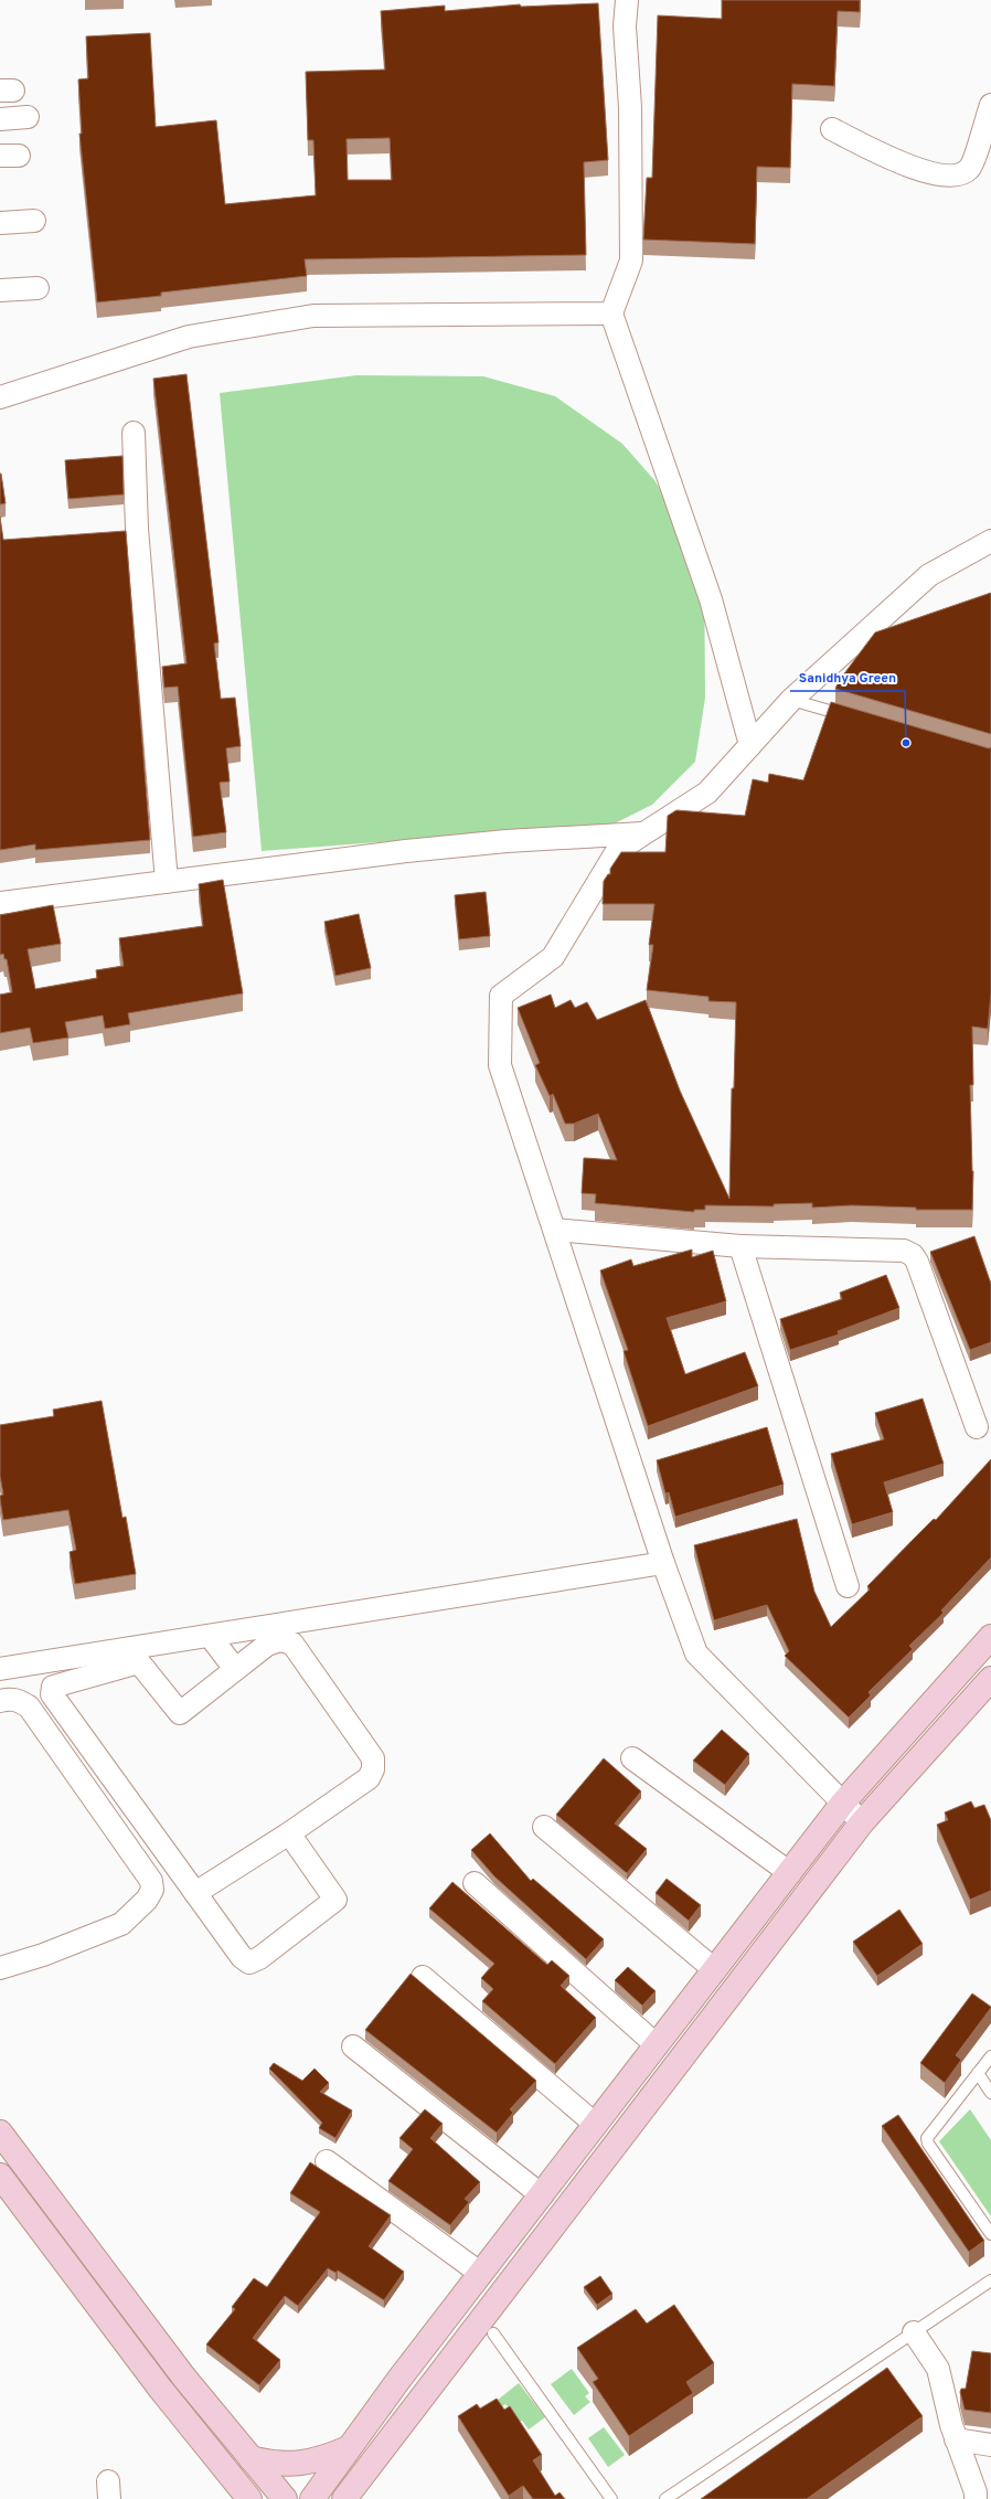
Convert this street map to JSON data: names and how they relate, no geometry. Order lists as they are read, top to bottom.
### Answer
{
  "places": ["Sanidhya Green"]
}
